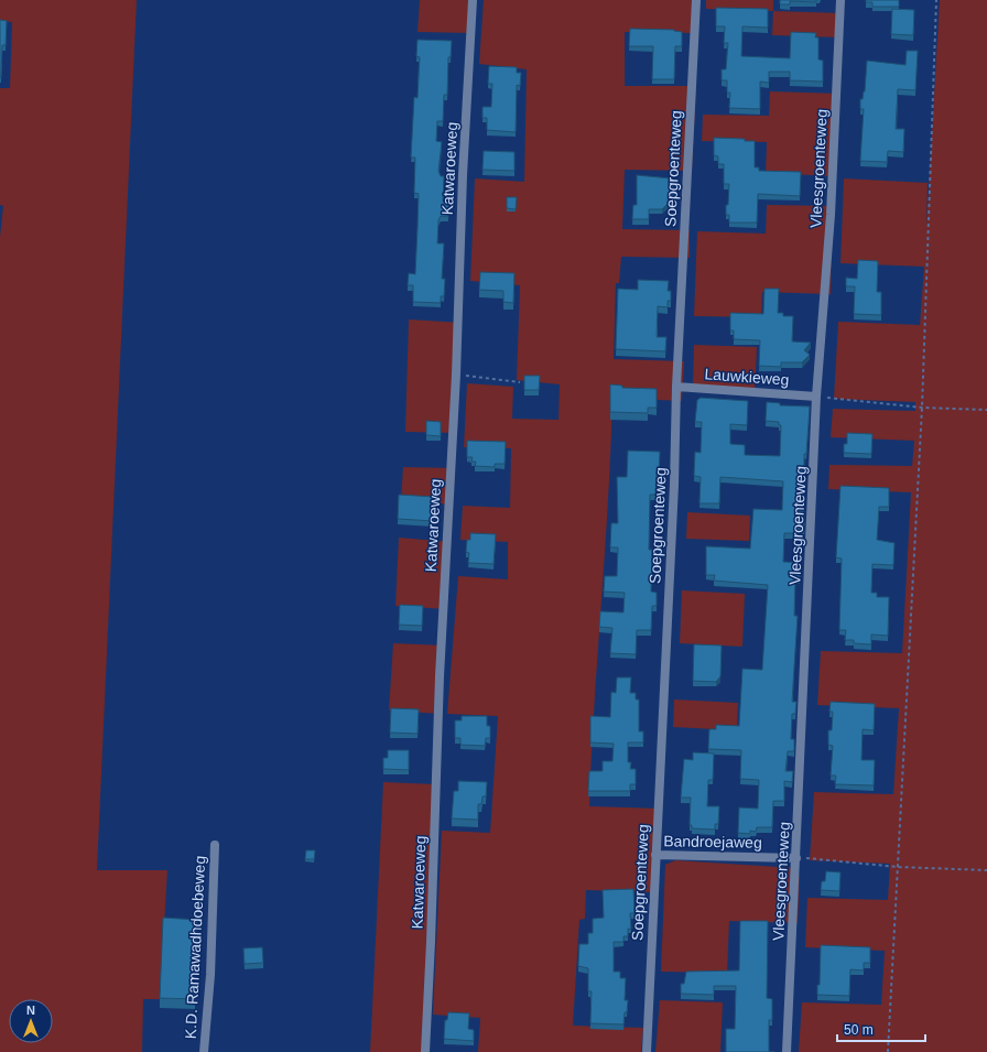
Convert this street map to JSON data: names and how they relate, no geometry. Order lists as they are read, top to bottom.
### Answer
{
  "streets": {
    "street": [
      "Katwaroeweg",
      "Soepgroenteweg",
      "Vleesgroenteweg",
      "Lauwkieweg",
      "Bandroejaweg",
      "K.D. Ramawadhdoebeweg"
    ]
  },
  "crossings": [
    ["Soepgroenteweg", "Lauwkieweg"],
    ["Soepgroenteweg", "Bandroejaweg"],
    ["Vleesgroenteweg", "Lauwkieweg"],
    ["Vleesgroenteweg", "Bandroejaweg"]
  ],
  "scale_bar": "50 m",
  "north": "top"
}
